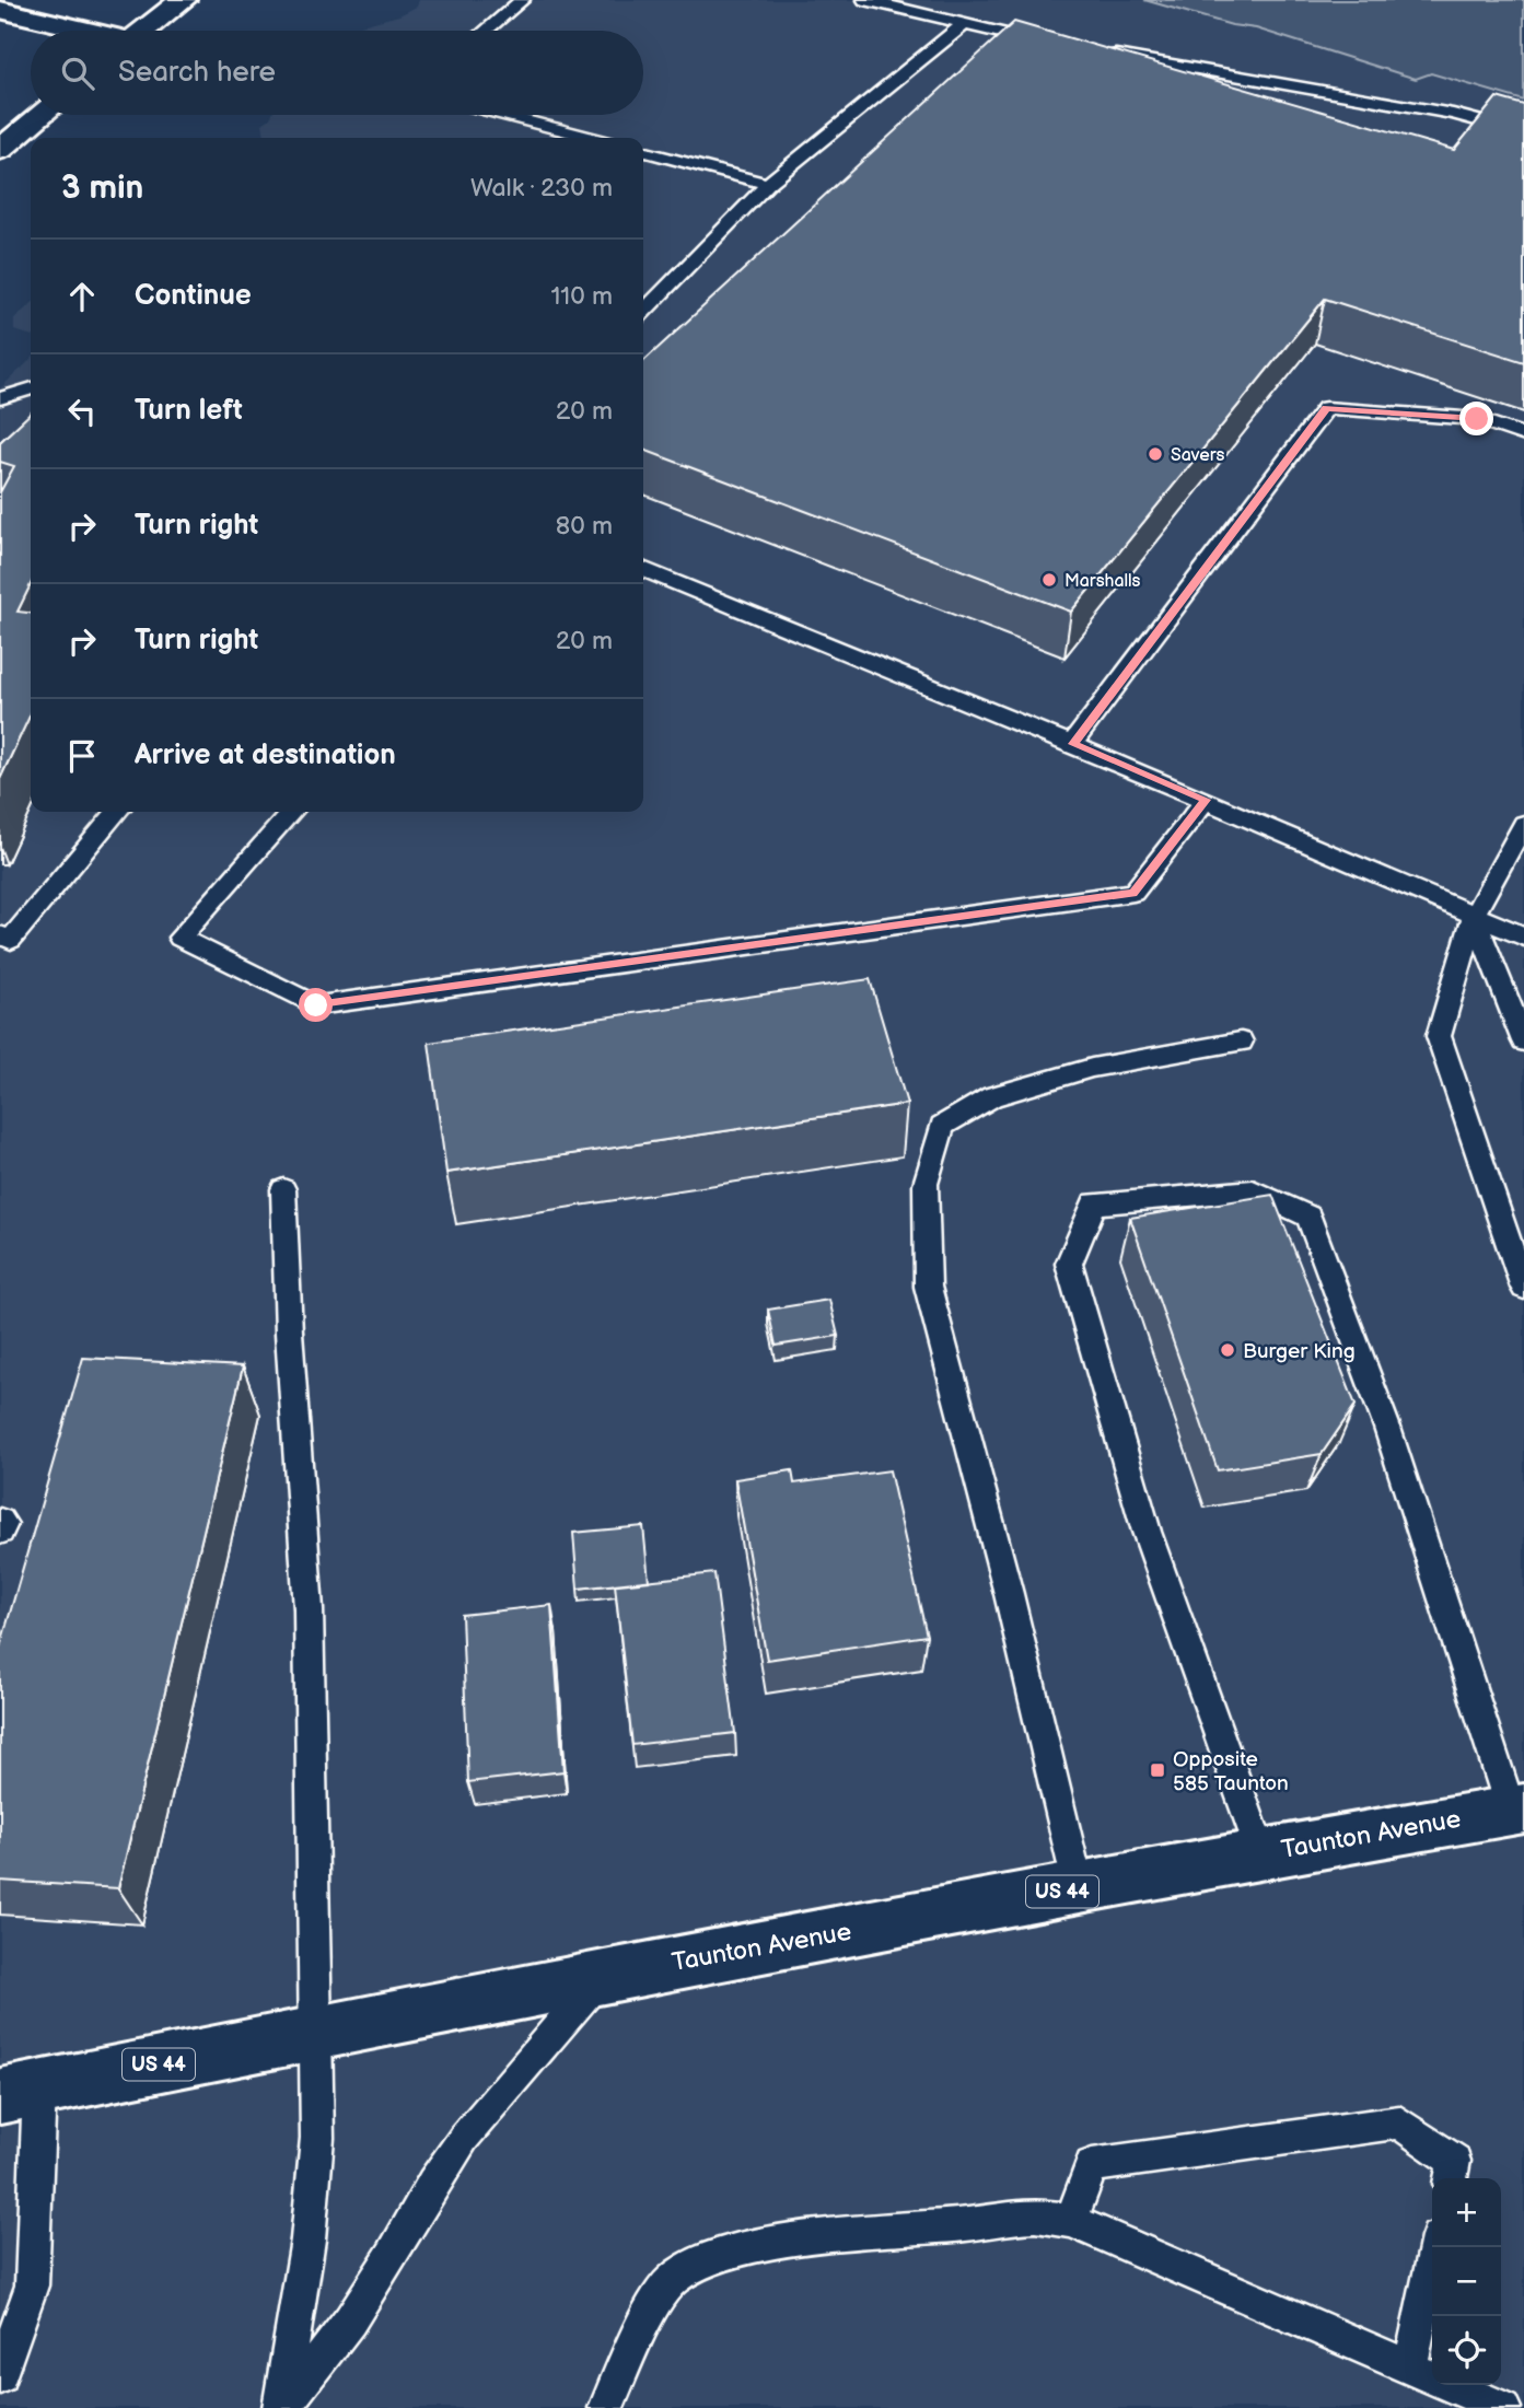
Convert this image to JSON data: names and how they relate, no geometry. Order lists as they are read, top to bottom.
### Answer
{
  "streets": {
    "main road": ["Taunton Avenue", "US 44"]
  },
  "places": {
    "other": ["Savers", "Marshalls", "Burger King"],
    "transit": ["Opposite 585 Taunton"]
  },
  "page": {
    "search": "Search here",
    "heading": ["3 min", "Walk · 230 m"],
    "list": [
      ["Continue", "110 m"],
      ["Turn left", "20 m"],
      ["Turn right", "80 m"],
      ["Turn right", "20 m"],
      "Arrive at destination"
    ],
    "map_buttons": ["+", "−"]
  }
}
